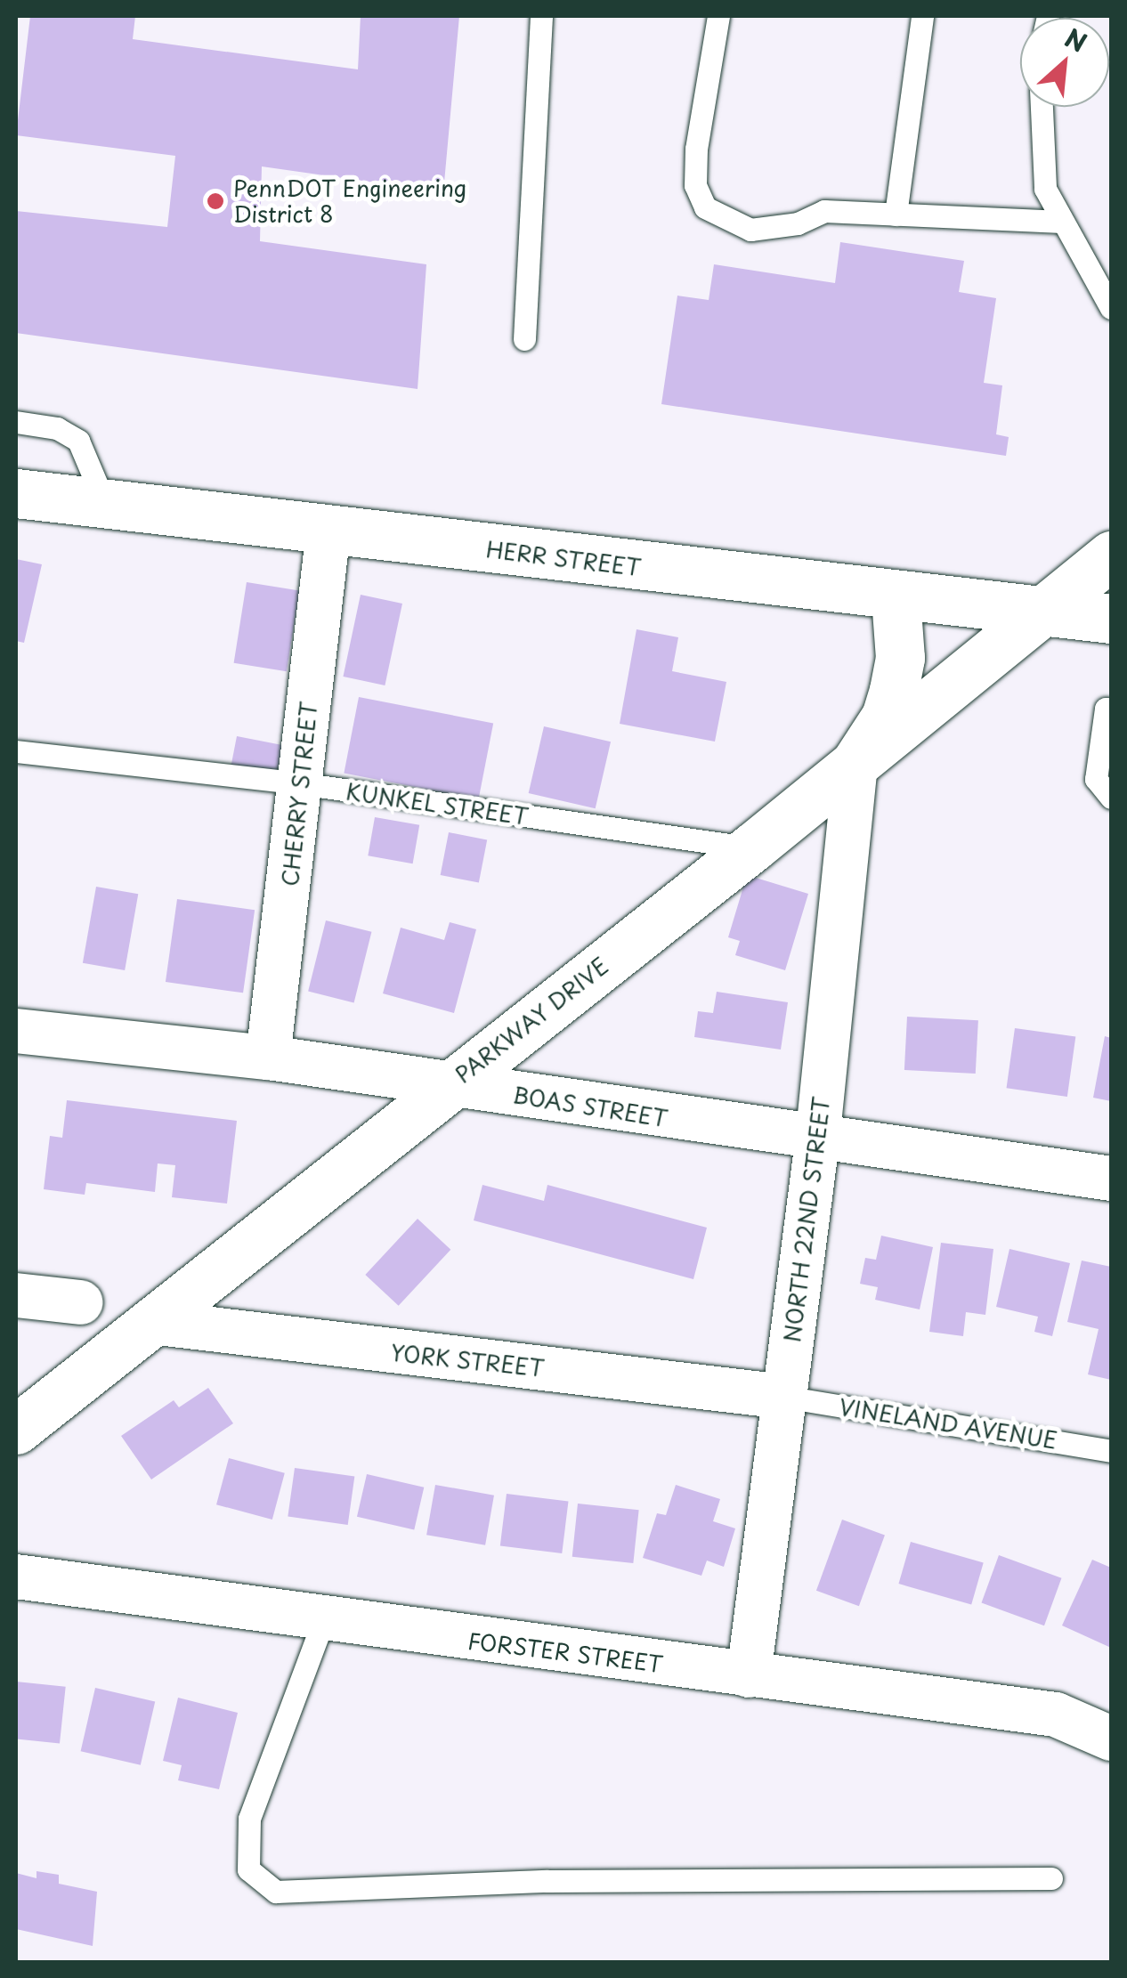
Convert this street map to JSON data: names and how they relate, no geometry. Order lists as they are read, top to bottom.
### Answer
{
  "streets": {
    "street": [
      "HERR STREET",
      "CHERRY STREET",
      "PARKWAY DRIVE",
      "BOAS STREET",
      "NORTH 22ND STREET",
      "YORK STREET",
      "FORSTER STREET"
    ],
    "lane": ["KUNKEL STREET", "VINELAND AVENUE"]
  },
  "crossings": [
    ["HERR STREET", "CHERRY STREET"],
    ["HERR STREET", "PARKWAY DRIVE"],
    ["CHERRY STREET", "KUNKEL STREET"],
    ["CHERRY STREET", "BOAS STREET"],
    ["KUNKEL STREET", "PARKWAY DRIVE"],
    ["PARKWAY DRIVE", "BOAS STREET"],
    ["PARKWAY DRIVE", "NORTH 22ND STREET"],
    ["PARKWAY DRIVE", "YORK STREET"],
    ["BOAS STREET", "NORTH 22ND STREET"],
    ["NORTH 22ND STREET", "YORK STREET"],
    ["NORTH 22ND STREET", "VINELAND AVENUE"],
    ["NORTH 22ND STREET", "FORSTER STREET"],
    ["YORK STREET", "VINELAND AVENUE"]
  ],
  "places": ["PennDOT Engineering District 8"],
  "north": "top right"
}
